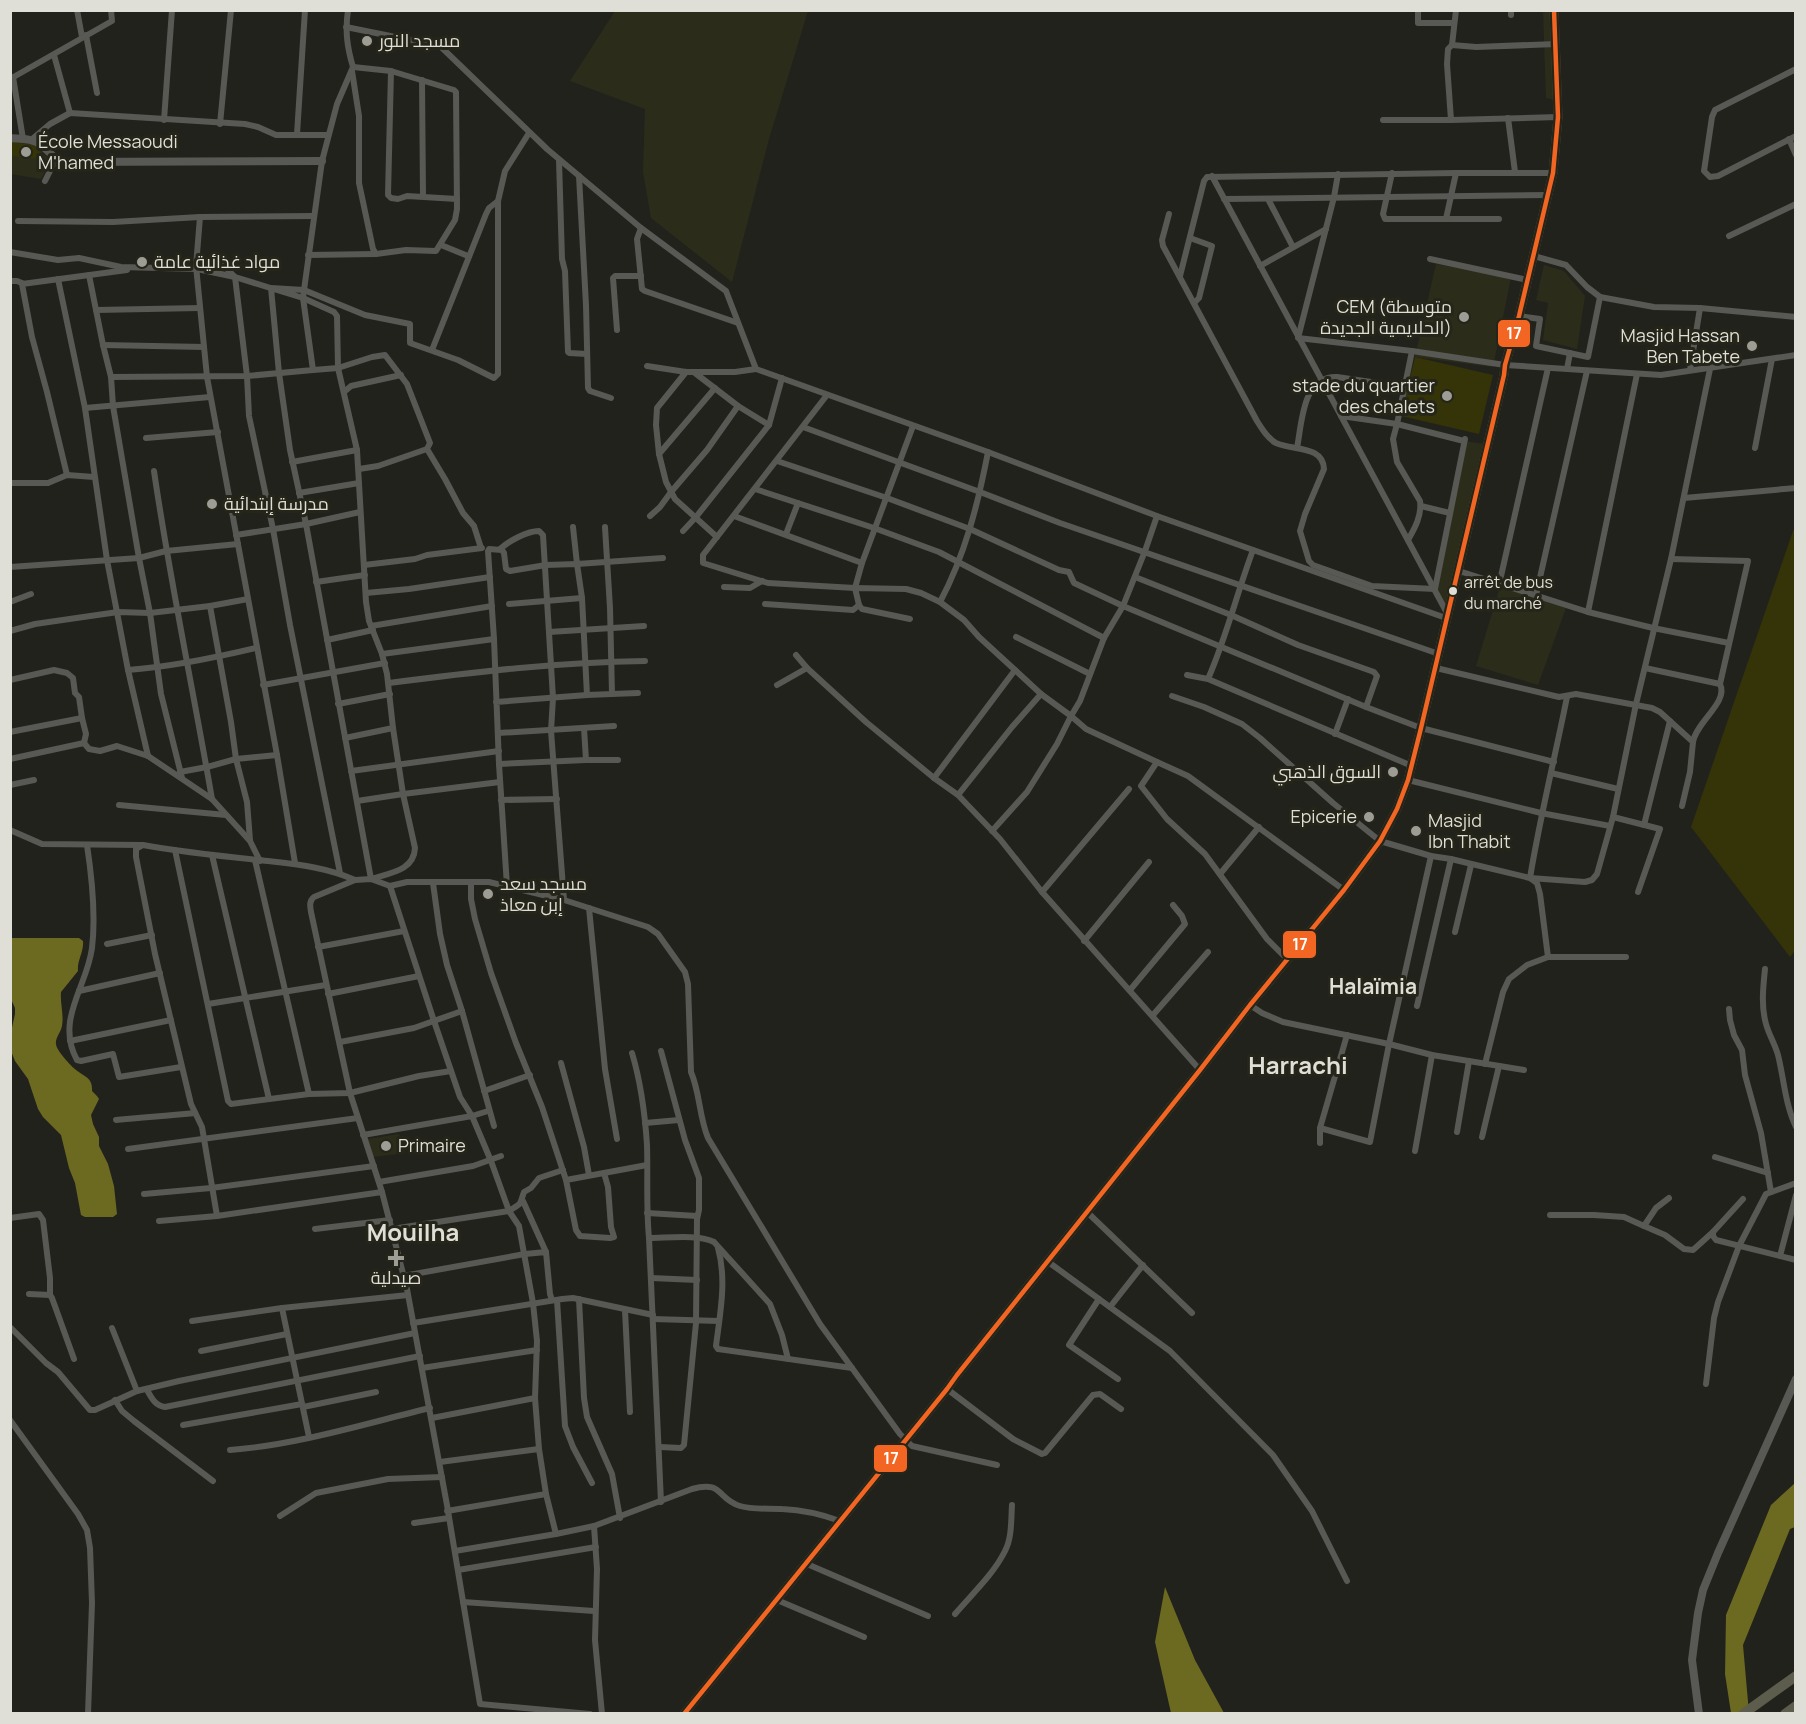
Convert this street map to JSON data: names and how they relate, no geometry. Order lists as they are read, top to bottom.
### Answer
{
  "districts": ["Halaïmia", "Harrachi", "Mouilha"],
  "places": {
    "other": [
      "مسجد النور",
      "École Messaoudi M'hamed",
      "مواد غذائية عامة",
      "CEM (متوسطة الحلايمية الجديدة)",
      "Masjid Hassan Ben Tabete",
      "stade du quartier des chalets",
      "مدرسة إبتدائية",
      "arrêt de bus du marché",
      "السوق الذهبي",
      "Epicerie",
      "Masjid Ibn Thabit",
      "مسجد سعد إبن معاذ",
      "Primaire"
    ],
    "health": ["صيدلية"]
  },
  "lines": ["transit line 17"]
}
